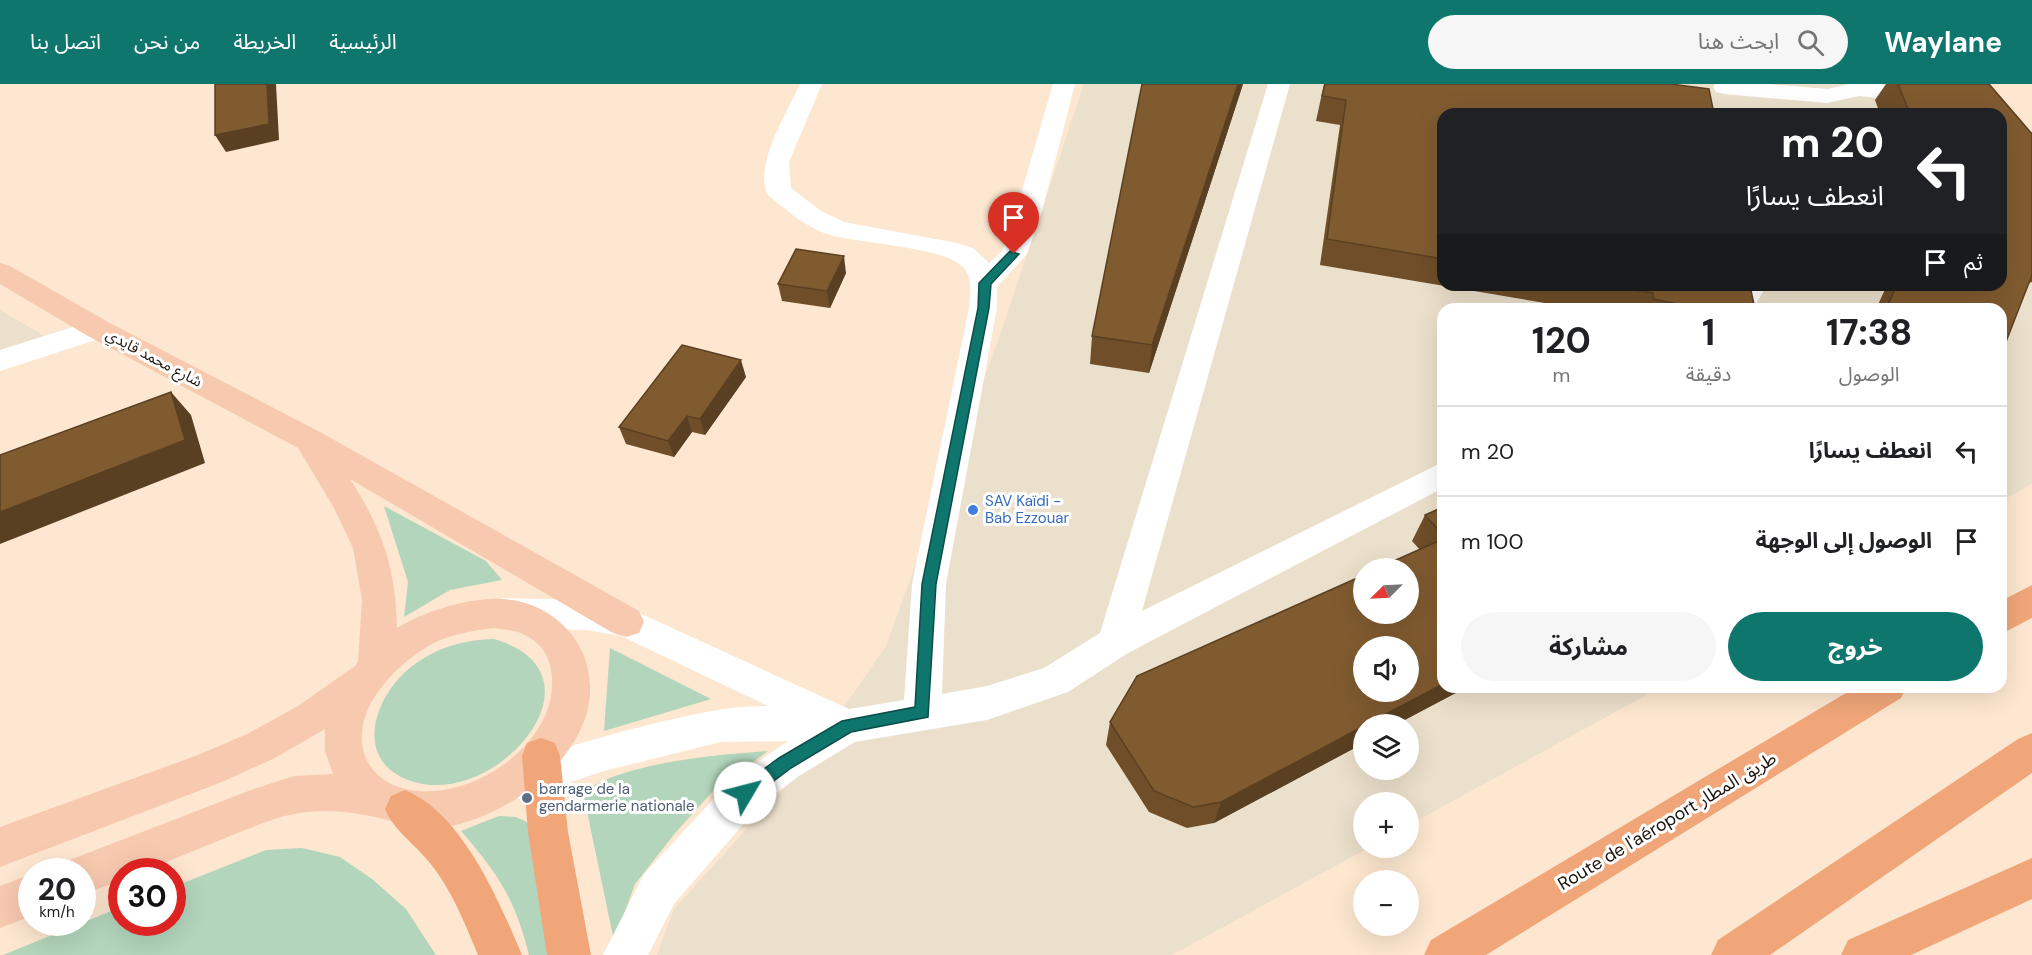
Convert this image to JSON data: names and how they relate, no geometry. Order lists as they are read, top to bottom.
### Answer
{
  "streets": {
    "highway": ["Route de l'aéroport طريق المطار"],
    "main road": ["شارع محمد قايدي"]
  },
  "places": ["SAV Kaïdi - Bab Ezzouar", "barrage de la gendarmerie nationale"],
  "north": "bottom left",
  "page": {
    "header": "Waylane",
    "search": "ابحث هنا",
    "nav": [
      "الرئيسية",
      "الخريطة",
      "من نحن",
      "اتصل بنا"
    ],
    "turn": ["20 m", "انعطف يسارًا"],
    "then": "ثم",
    "eta": [
      "17:38",
      "الوصول",
      "1",
      "دقيقة",
      "120",
      "m"
    ],
    "list": [
      {
        "name": "انعطف يسارًا",
        "value": "20 m"
      },
      {
        "name": "الوصول إلى الوجهة",
        "value": "100 m"
      }
    ],
    "map_buttons": ["+", "−"],
    "buttons": ["خروج", "مشاركة"],
    "speed": "20 km/h",
    "limit": "30"
  }
}
